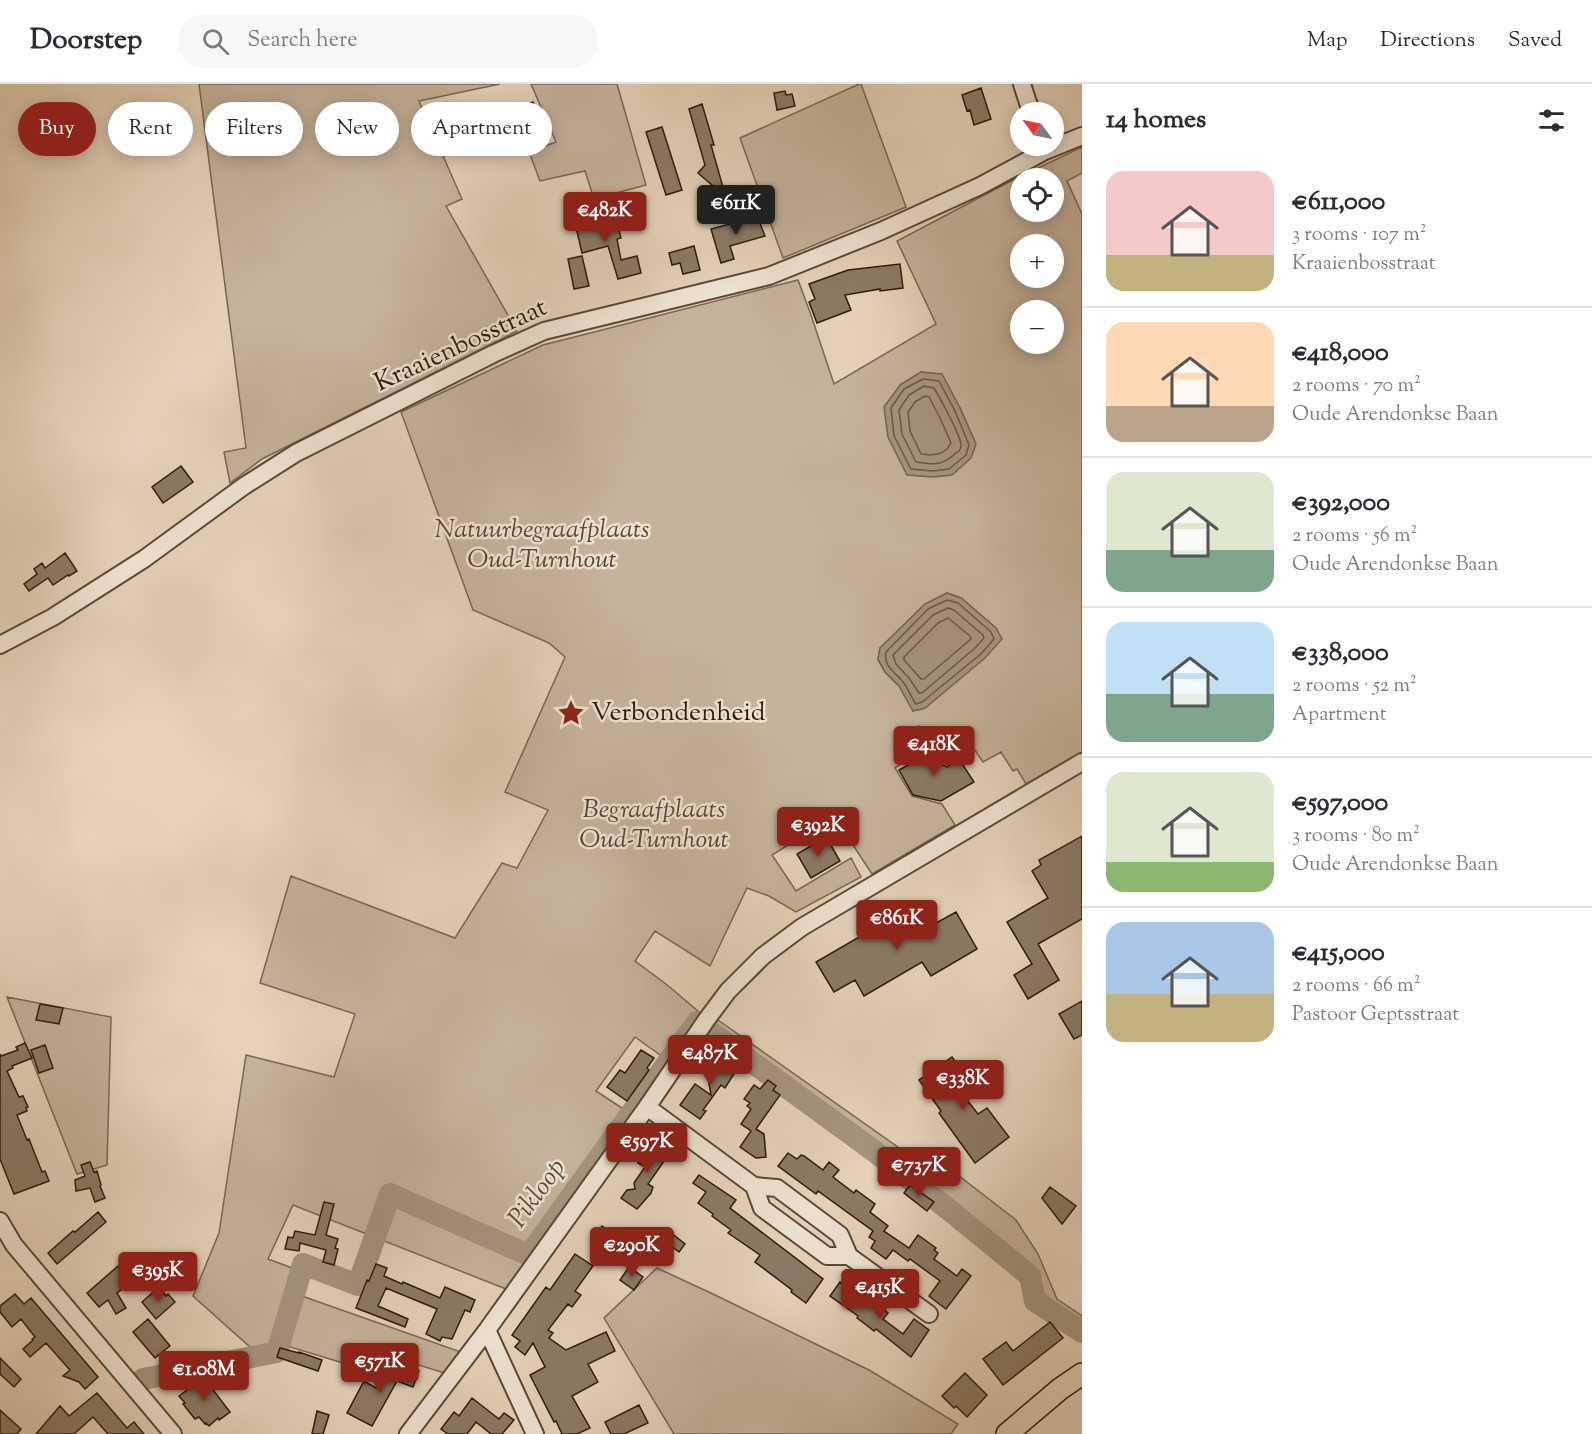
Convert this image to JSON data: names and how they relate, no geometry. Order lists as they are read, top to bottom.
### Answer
{
  "streets": {
    "street": ["Kraaienbosstraat"]
  },
  "water": ["Pikloop"],
  "parks": ["Natuurbegraafplaats Oud-Turnhout", "Begraafplaats Oud-Turnhout"],
  "places": {
    "place": ["Verbondenheid"]
  },
  "north": "top left",
  "page": {
    "header": "Doorstep",
    "search": "Search here",
    "nav": ["Map", "Directions", "Saved"],
    "heading": "14 homes",
    "map_buttons": ["+", "−"],
    "chip": [
      "Buy",
      "Rent",
      "Filters",
      "New",
      "Apartment"
    ],
    "list": [
      {
        "name": "€611,000",
        "note": "3 rooms · 107 m² · Kraaienbosstraat"
      },
      {
        "name": "€418,000",
        "note": "2 rooms · 70 m² · Oude Arendonkse Baan"
      },
      {
        "name": "€392,000",
        "note": "2 rooms · 56 m² · Oude Arendonkse Baan"
      },
      {
        "name": "€338,000",
        "note": "2 rooms · 52 m² · Apartment"
      },
      {
        "name": "€597,000",
        "note": "3 rooms · 80 m² · Oude Arendonkse Baan"
      },
      {
        "name": "€415,000",
        "note": "2 rooms · 66 m² · Pastoor Geptsstraat"
      }
    ],
    "price": [
      "€611K",
      "€482K",
      "€418K",
      "€392K",
      "€861K",
      "€487K",
      "€338K",
      "€597K",
      "€737K",
      "€290K",
      "€395K",
      "€415K",
      "€571K",
      "€1.08M"
    ]
  }
}
